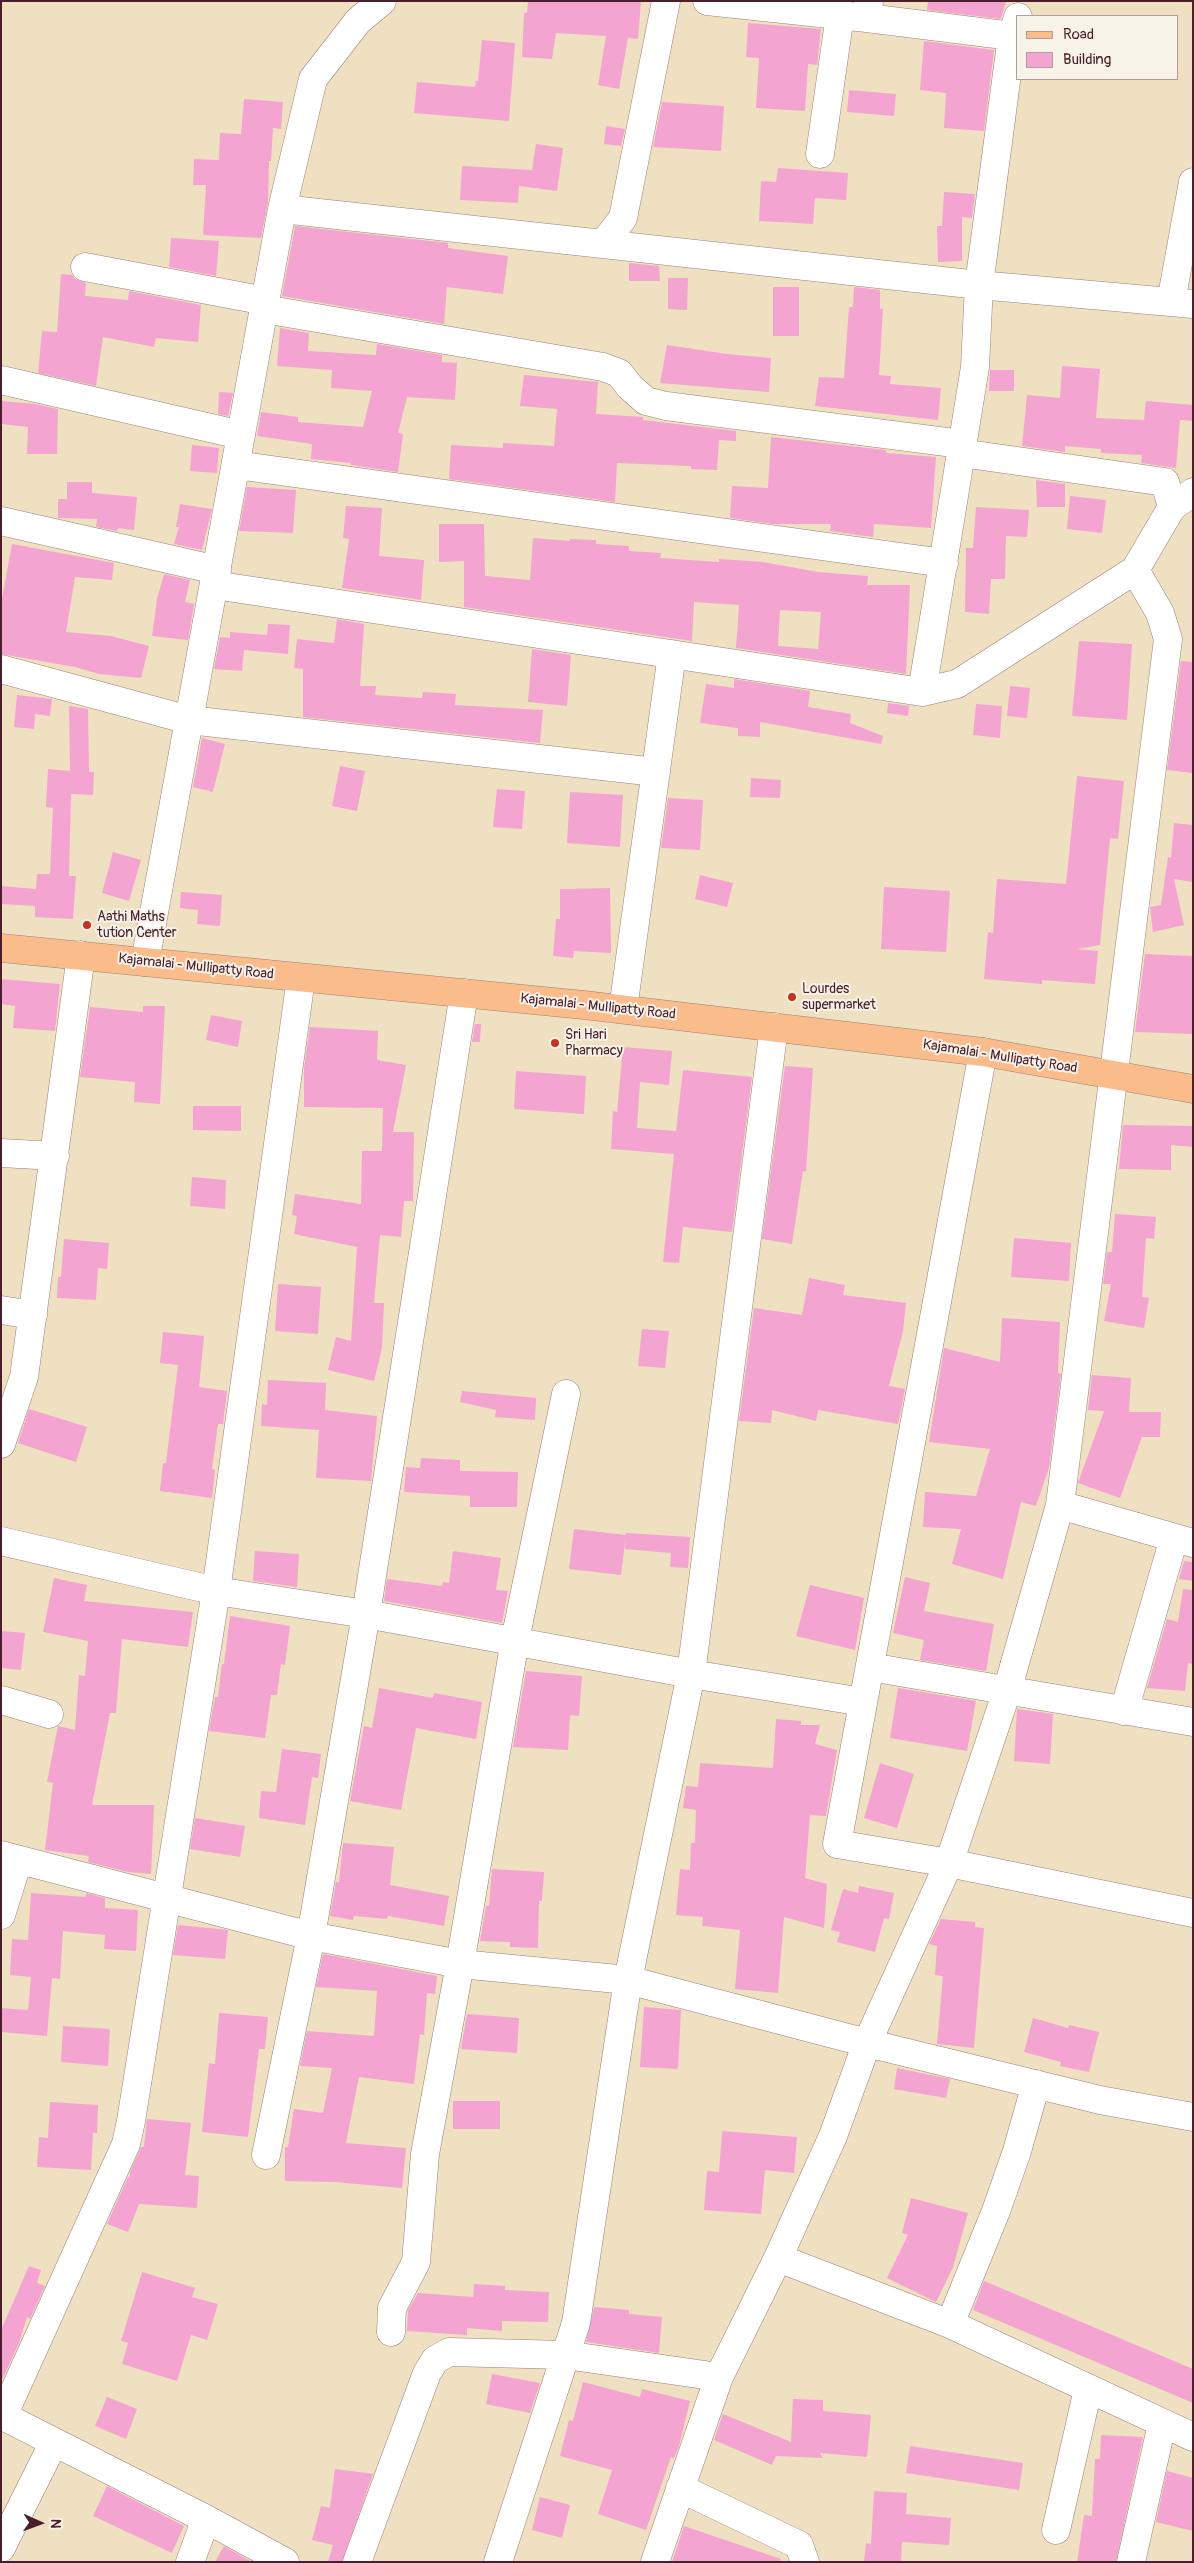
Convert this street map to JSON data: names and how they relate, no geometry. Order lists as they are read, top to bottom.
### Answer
{
  "streets": {
    "main road": ["Kajamalai - Mullipatty Road"]
  },
  "places": ["Aathi Maths tution Center", "Lourdes supermarket", "Sri Hari Pharmacy"],
  "legend": ["Road", "Building"],
  "north": "right"
}
